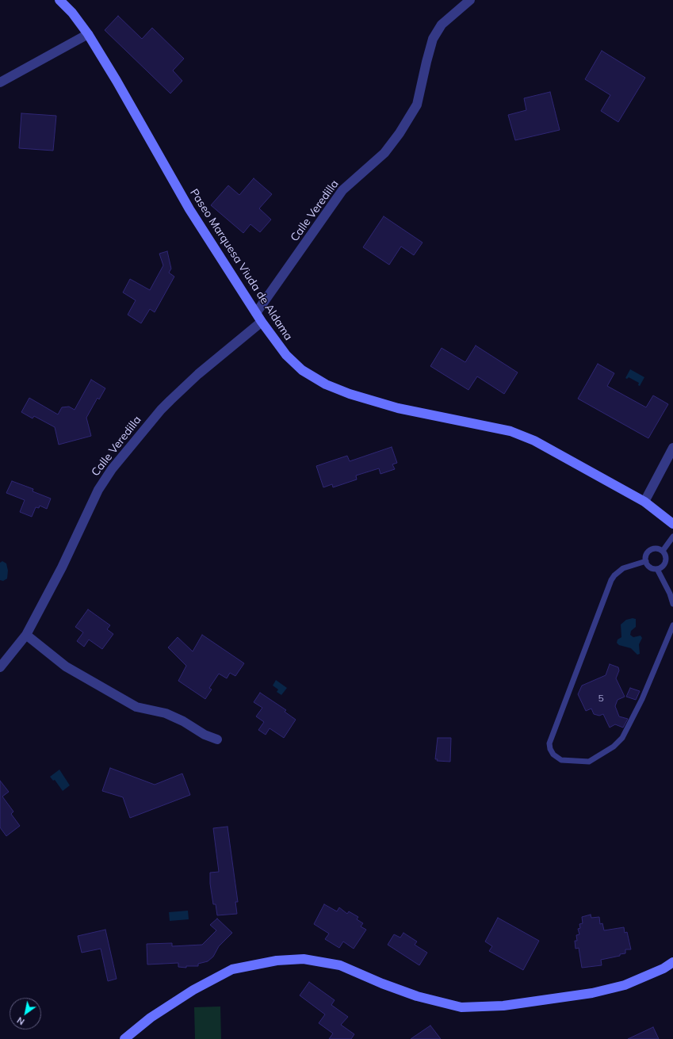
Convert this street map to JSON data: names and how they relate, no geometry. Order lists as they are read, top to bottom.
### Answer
{
  "streets": {
    "street": ["Calle Veredilla", "Paseo Marquesa Viuda de Aldama"]
  },
  "crossings": [
    ["Calle Veredilla", "Paseo Marquesa Viuda de Aldama"]
  ],
  "house_numbers": ["5"],
  "north": "bottom left"
}
